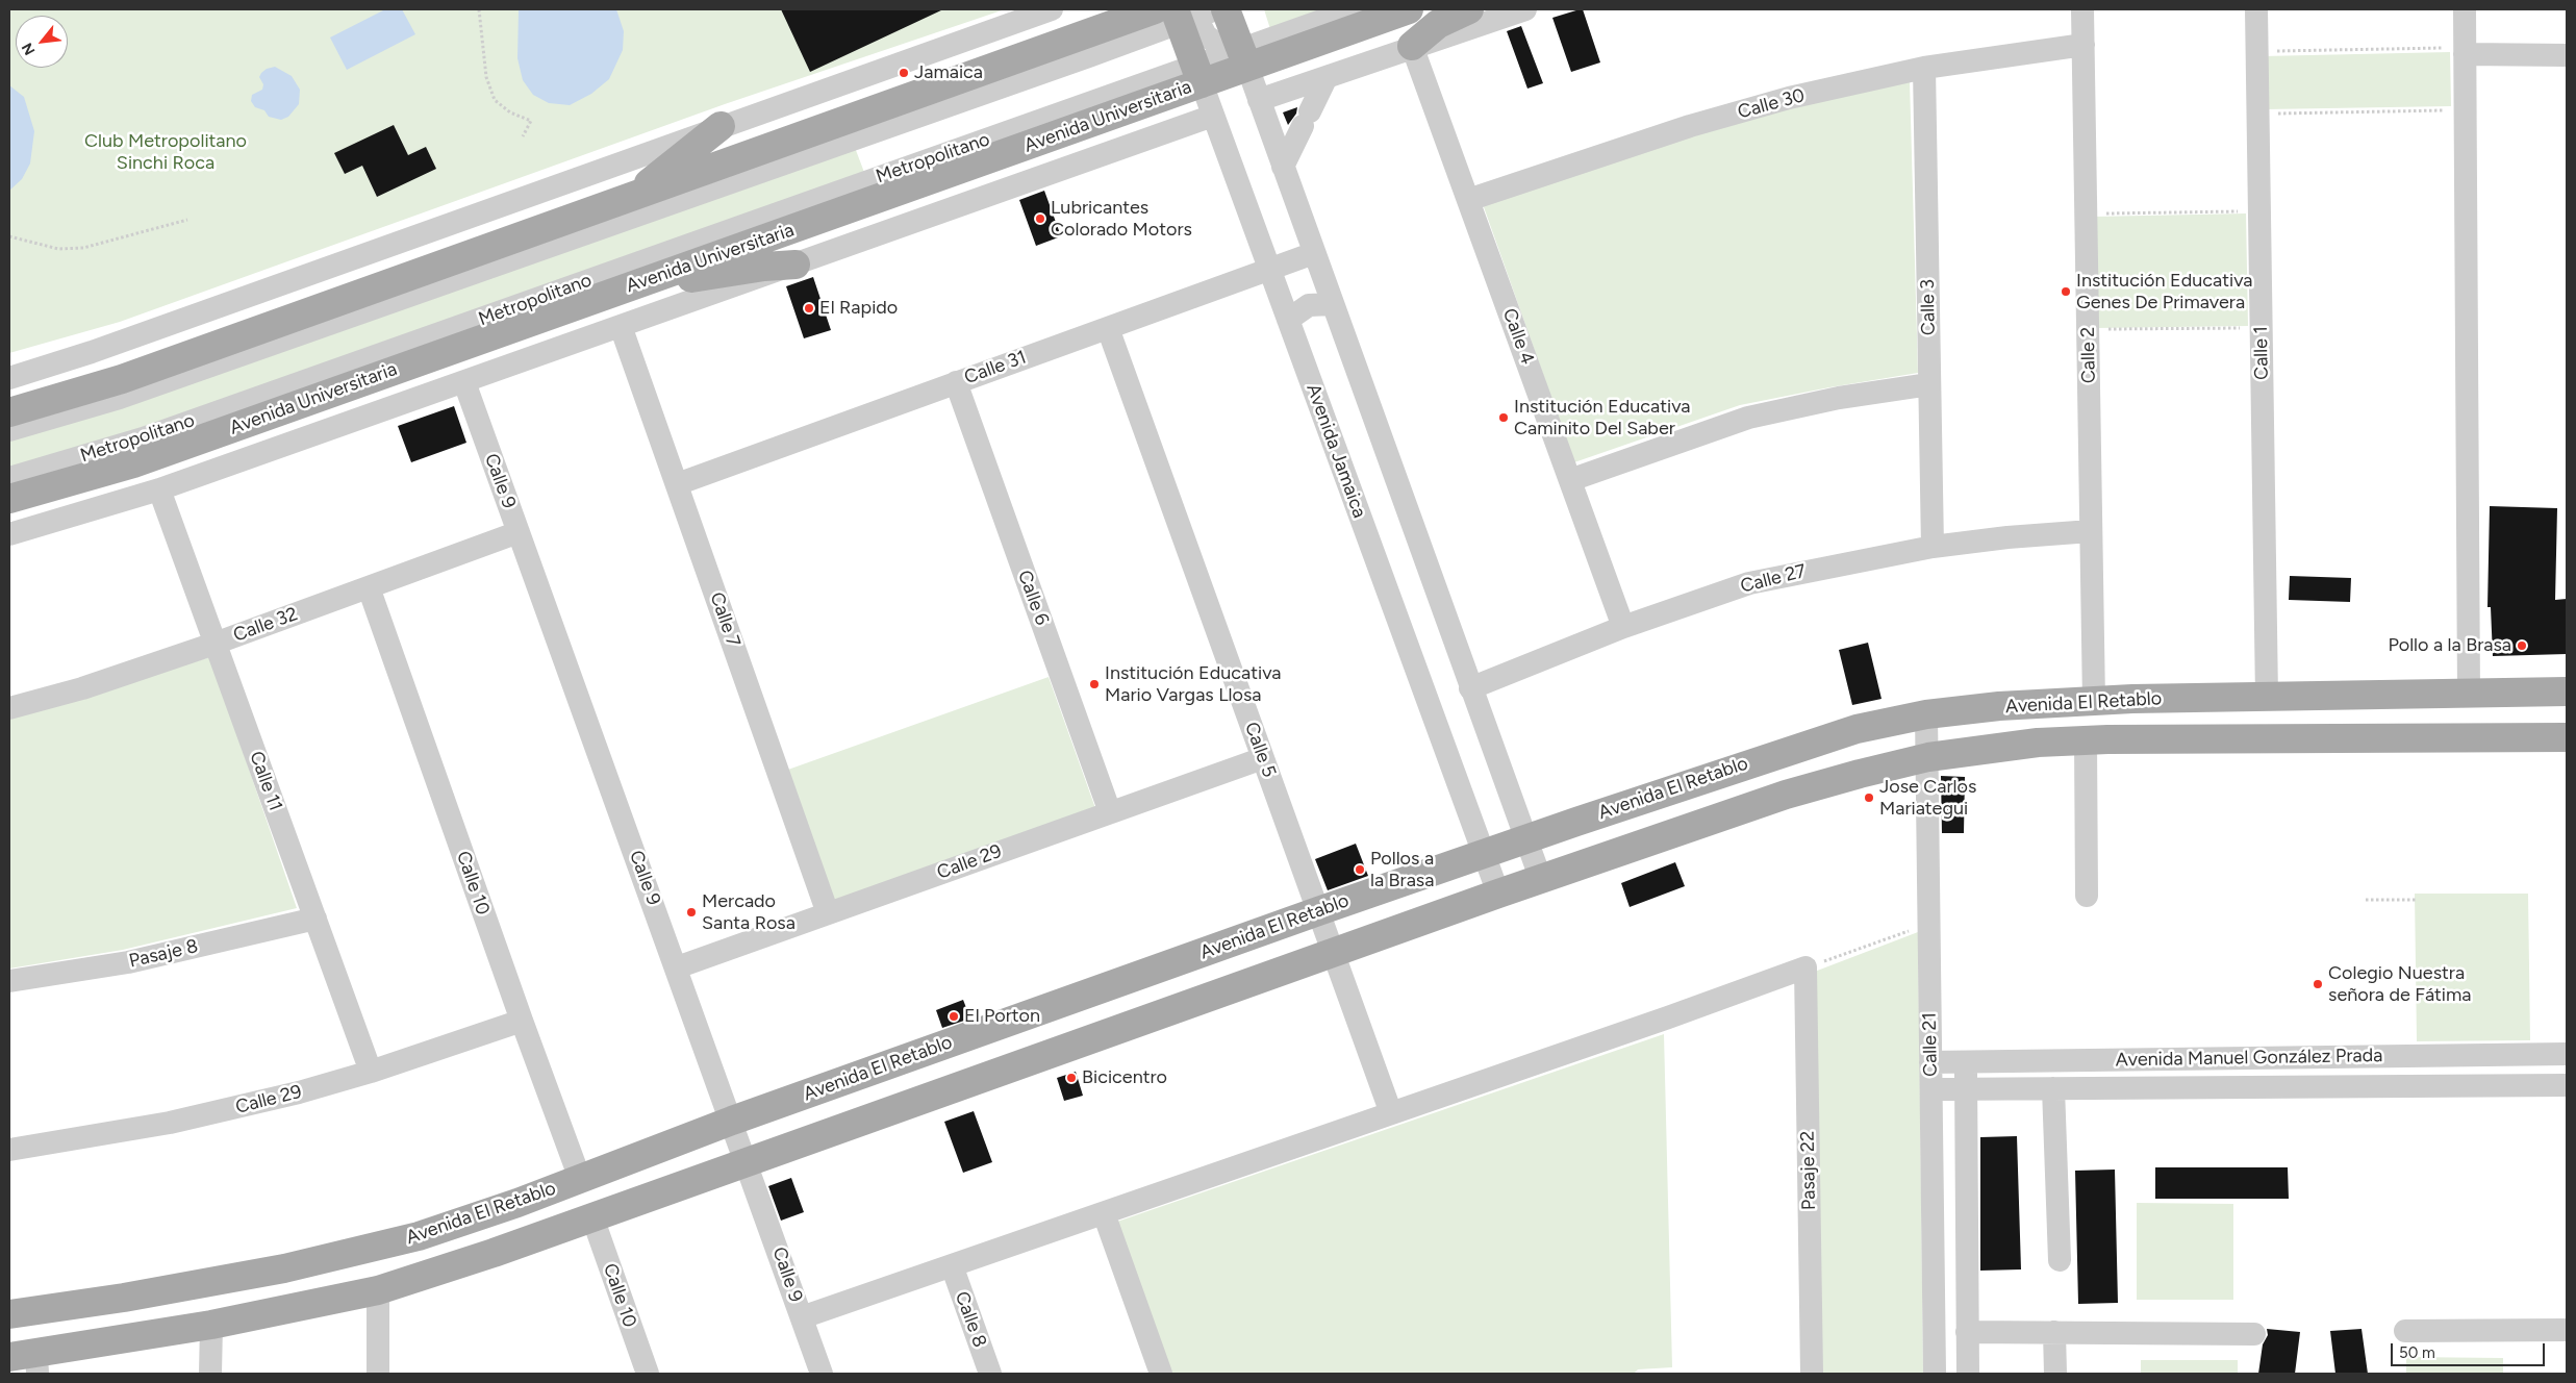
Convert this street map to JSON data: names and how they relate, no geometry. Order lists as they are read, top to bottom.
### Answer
{
  "streets": {
    "main road": ["Avenida Universitaria", "Avenida Jamaica", "Avenida El Retablo"],
    "street": [
      "Calle 30",
      "Metropolitano",
      "Calle 3",
      "Calle 4",
      "Calle 1",
      "Calle 2",
      "Calle 31",
      "Calle 9",
      "Calle 27",
      "Calle 6",
      "Calle 7",
      "Calle 32",
      "Calle 5",
      "Calle 11",
      "Calle 29",
      "Calle 10",
      "Pasaje 8",
      "Calle 21",
      "Avenida Manuel González Prada",
      "Pasaje 22",
      "Calle 8"
    ]
  },
  "crossings": [
    ["Calle 30", "Calle 3"],
    ["Calle 30", "Calle 4"],
    ["Calle 30", "Calle 2"],
    ["Avenida Universitaria", "Metropolitano"],
    ["Avenida Universitaria", "Avenida Jamaica"],
    ["Avenida Universitaria", "Calle 9"],
    ["Avenida Universitaria", "Calle 7"],
    ["Avenida Universitaria", "Calle 11"],
    ["Metropolitano", "Avenida Jamaica"],
    ["Calle 3", "Calle 27"],
    ["Calle 4", "Calle 27"],
    ["Calle 1", "Avenida El Retablo"],
    ["Calle 2", "Calle 27"],
    ["Calle 2", "Avenida El Retablo"],
    ["Calle 31", "Avenida Jamaica"],
    ["Calle 31", "Calle 6"],
    ["Calle 31", "Calle 7"],
    ["Calle 31", "Calle 5"],
    ["Avenida Jamaica", "Avenida El Retablo"],
    ["Calle 9", "Calle 32"],
    ["Calle 9", "Avenida El Retablo"],
    ["Calle 9", "Calle 29"],
    ["Calle 6", "Calle 29"],
    ["Calle 7", "Calle 29"],
    ["Calle 32", "Calle 11"],
    ["Calle 32", "Calle 10"],
    ["Avenida El Retablo", "Calle 5"],
    ["Avenida El Retablo", "Calle 10"],
    ["Avenida El Retablo", "Calle 21"],
    ["Calle 5", "Calle 29"],
    ["Calle 11", "Calle 29"],
    ["Calle 11", "Pasaje 8"],
    ["Calle 29", "Calle 10"],
    ["Calle 21", "Avenida Manuel González Prada"]
  ],
  "parks": ["Club Metropolitano Sinchi Roca"],
  "places": [
    "Jamaica",
    "Lubricantes Colorado Motors",
    "Institución Educativa Genes De Primavera",
    "El Rapido",
    "Institución Educativa Caminito Del Saber",
    "Pollo a la Brasa",
    "Institución Educativa Mario Vargas Llosa",
    "Jose Carlos Mariategui",
    "Pollos a la Brasa",
    "Mercado Santa Rosa",
    "Colegio Nuestra señora de Fátima",
    "El Porton",
    "Bicicentro"
  ],
  "scale_bar": "50 m",
  "north": "bottom left"
}
